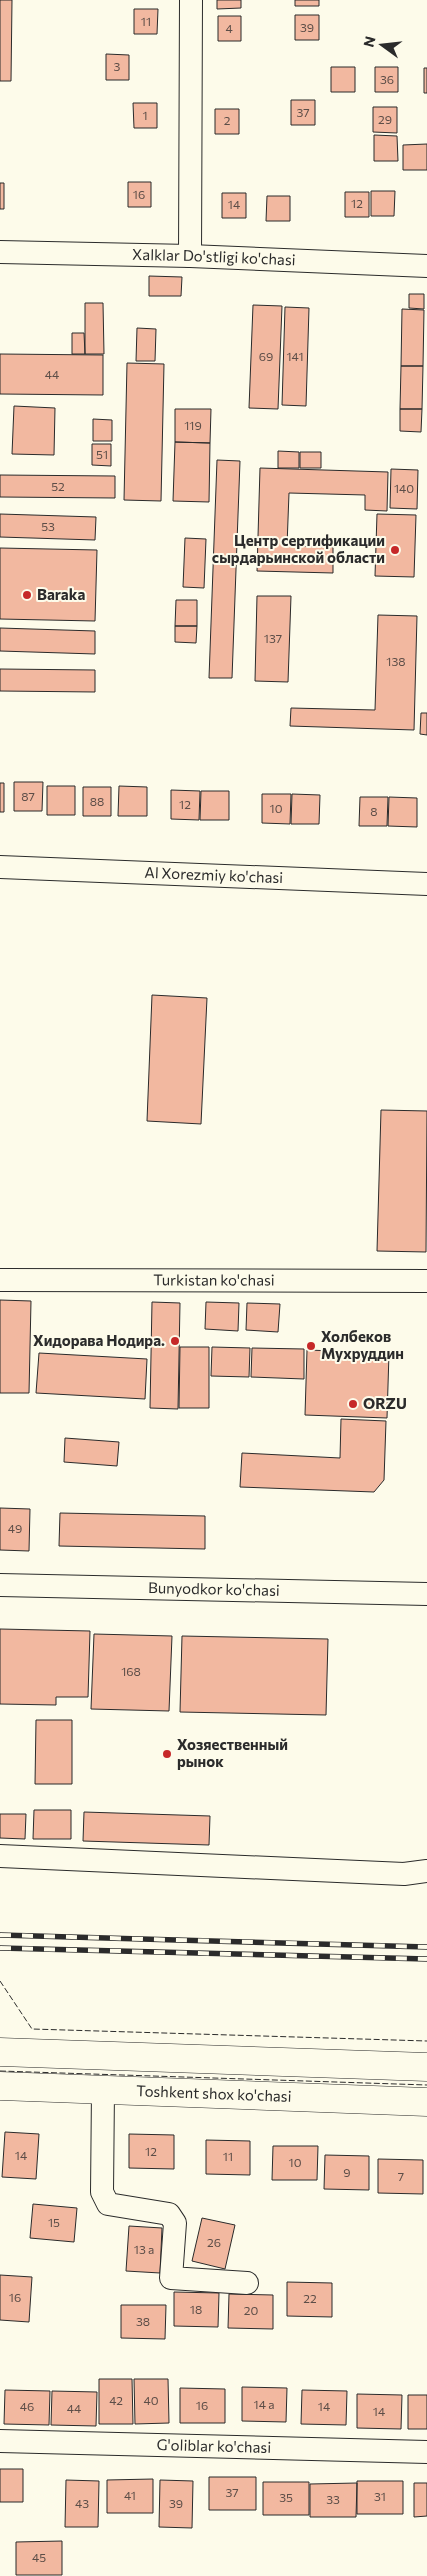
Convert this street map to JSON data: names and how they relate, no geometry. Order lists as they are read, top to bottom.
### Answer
{
  "streets": {
    "highway": ["Toshkent shox ko'chasi"],
    "street": [
      "Xalklar Do'stligi ko'chasi",
      "Al Xorezmiy ko'chasi",
      "Turkistan ko'chasi",
      "Bunyodkor ko'chasi",
      "G'oliblar ko'chasi"
    ]
  },
  "places": [
    "Центр сертификации сырдарьинской области",
    "Baraka",
    "Хидорава Нодира.",
    "Холбеков Мухруддин",
    "ORZU",
    "Хозяественный рынок"
  ],
  "house_numbers": [
    "11",
    "39",
    "4",
    "3",
    "36",
    "37",
    "1",
    "29",
    "2",
    "16",
    "12",
    "14",
    "69",
    "141",
    "44",
    "119",
    "51",
    "52",
    "140",
    "53",
    "137",
    "138",
    "87",
    "88",
    "12",
    "10",
    "8",
    "49",
    "168",
    "12",
    "14",
    "11",
    "10",
    "9",
    "7",
    "15",
    "26",
    "13 а",
    "16",
    "22",
    "18",
    "20",
    "38",
    "42",
    "40",
    "14 а",
    "16",
    "46",
    "14",
    "44",
    "14",
    "37",
    "41",
    "31",
    "35",
    "33",
    "43",
    "39",
    "45"
  ],
  "north": "left"
}
